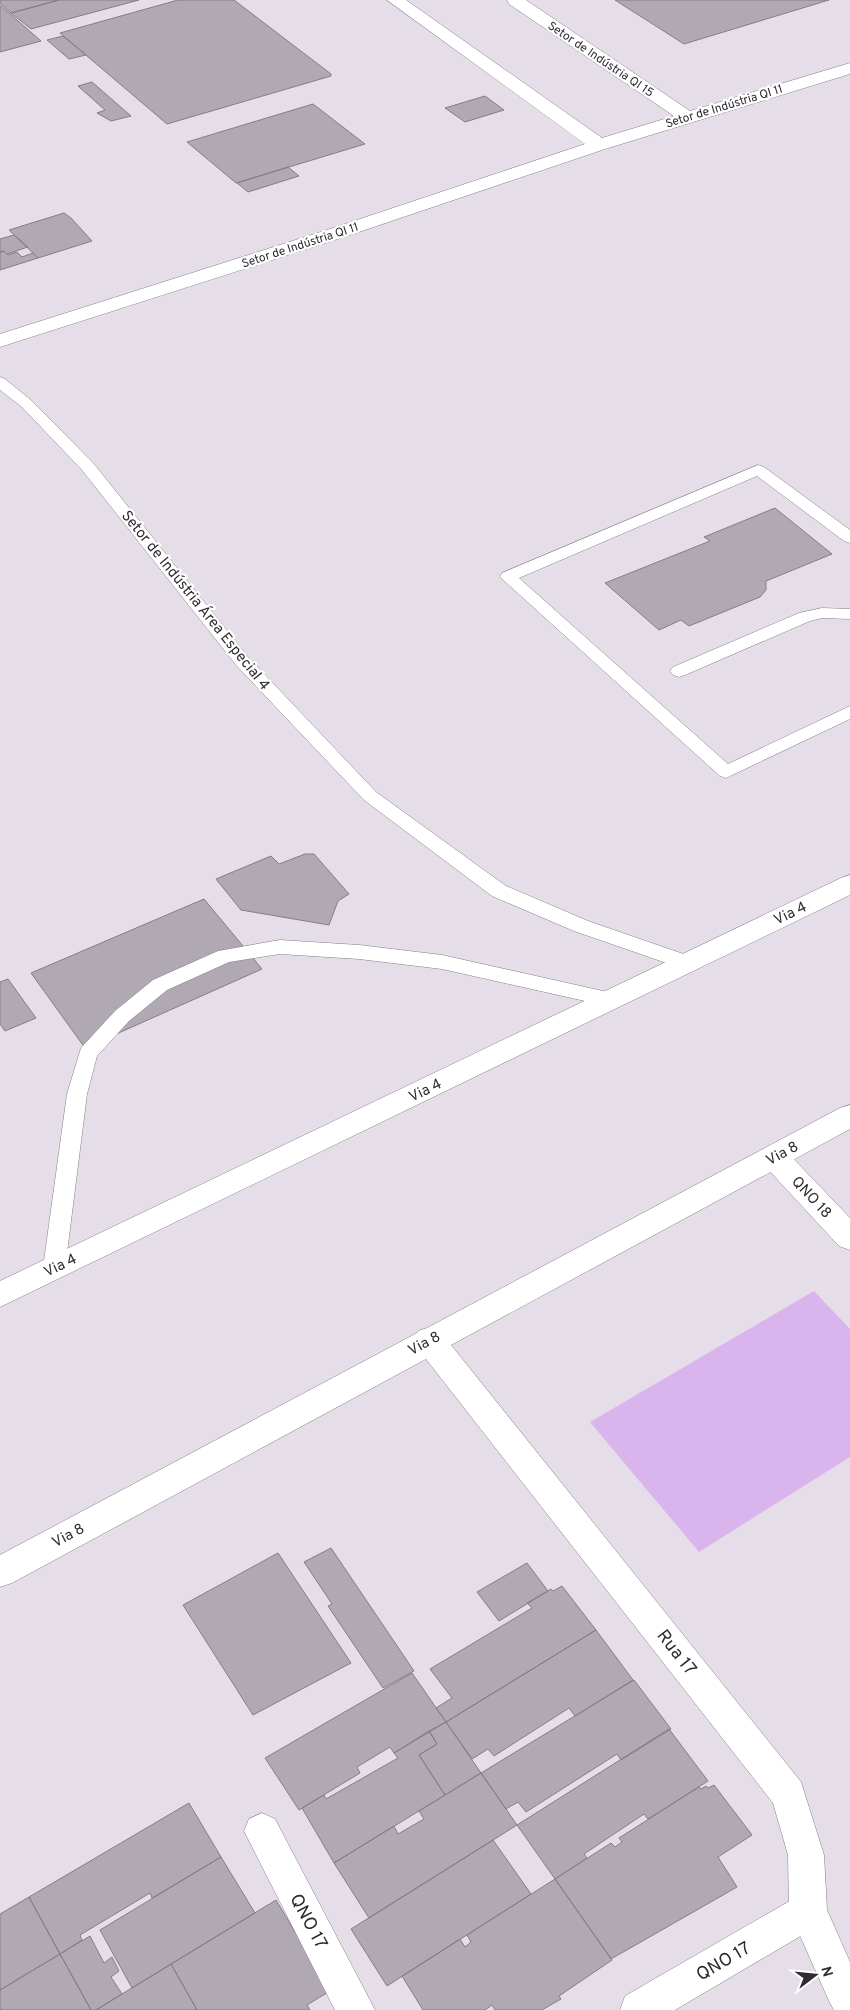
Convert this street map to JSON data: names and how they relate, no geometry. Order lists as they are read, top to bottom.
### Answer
{
  "streets": {
    "street": [
      "Setor de Indústria QI 15",
      "Setor de Indústria QI 11",
      "Via 4",
      "Via 8",
      "QNO 18",
      "Rua 17",
      "QNO 17"
    ],
    "lane": ["Setor de Indústria Área Especial 4"]
  },
  "crossings": [
    ["Setor de Indústria QI 15", "Setor de Indústria QI 11"],
    ["Setor de Indústria Área Especial 4", "Via 4"],
    ["Via 8", "QNO 18"],
    ["Via 8", "Rua 17"],
    ["Rua 17", "QNO 17"]
  ],
  "north": "right"
}
